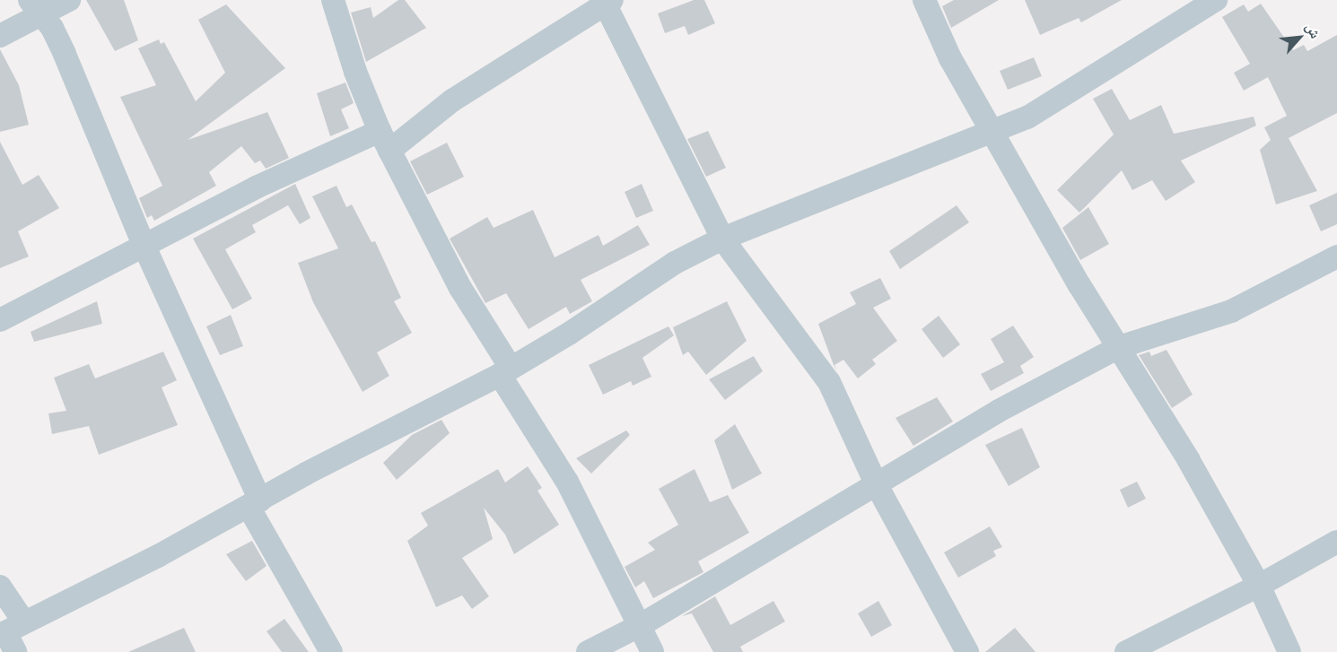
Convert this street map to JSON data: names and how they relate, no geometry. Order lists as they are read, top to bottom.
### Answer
{
  "north": "top right"
}
